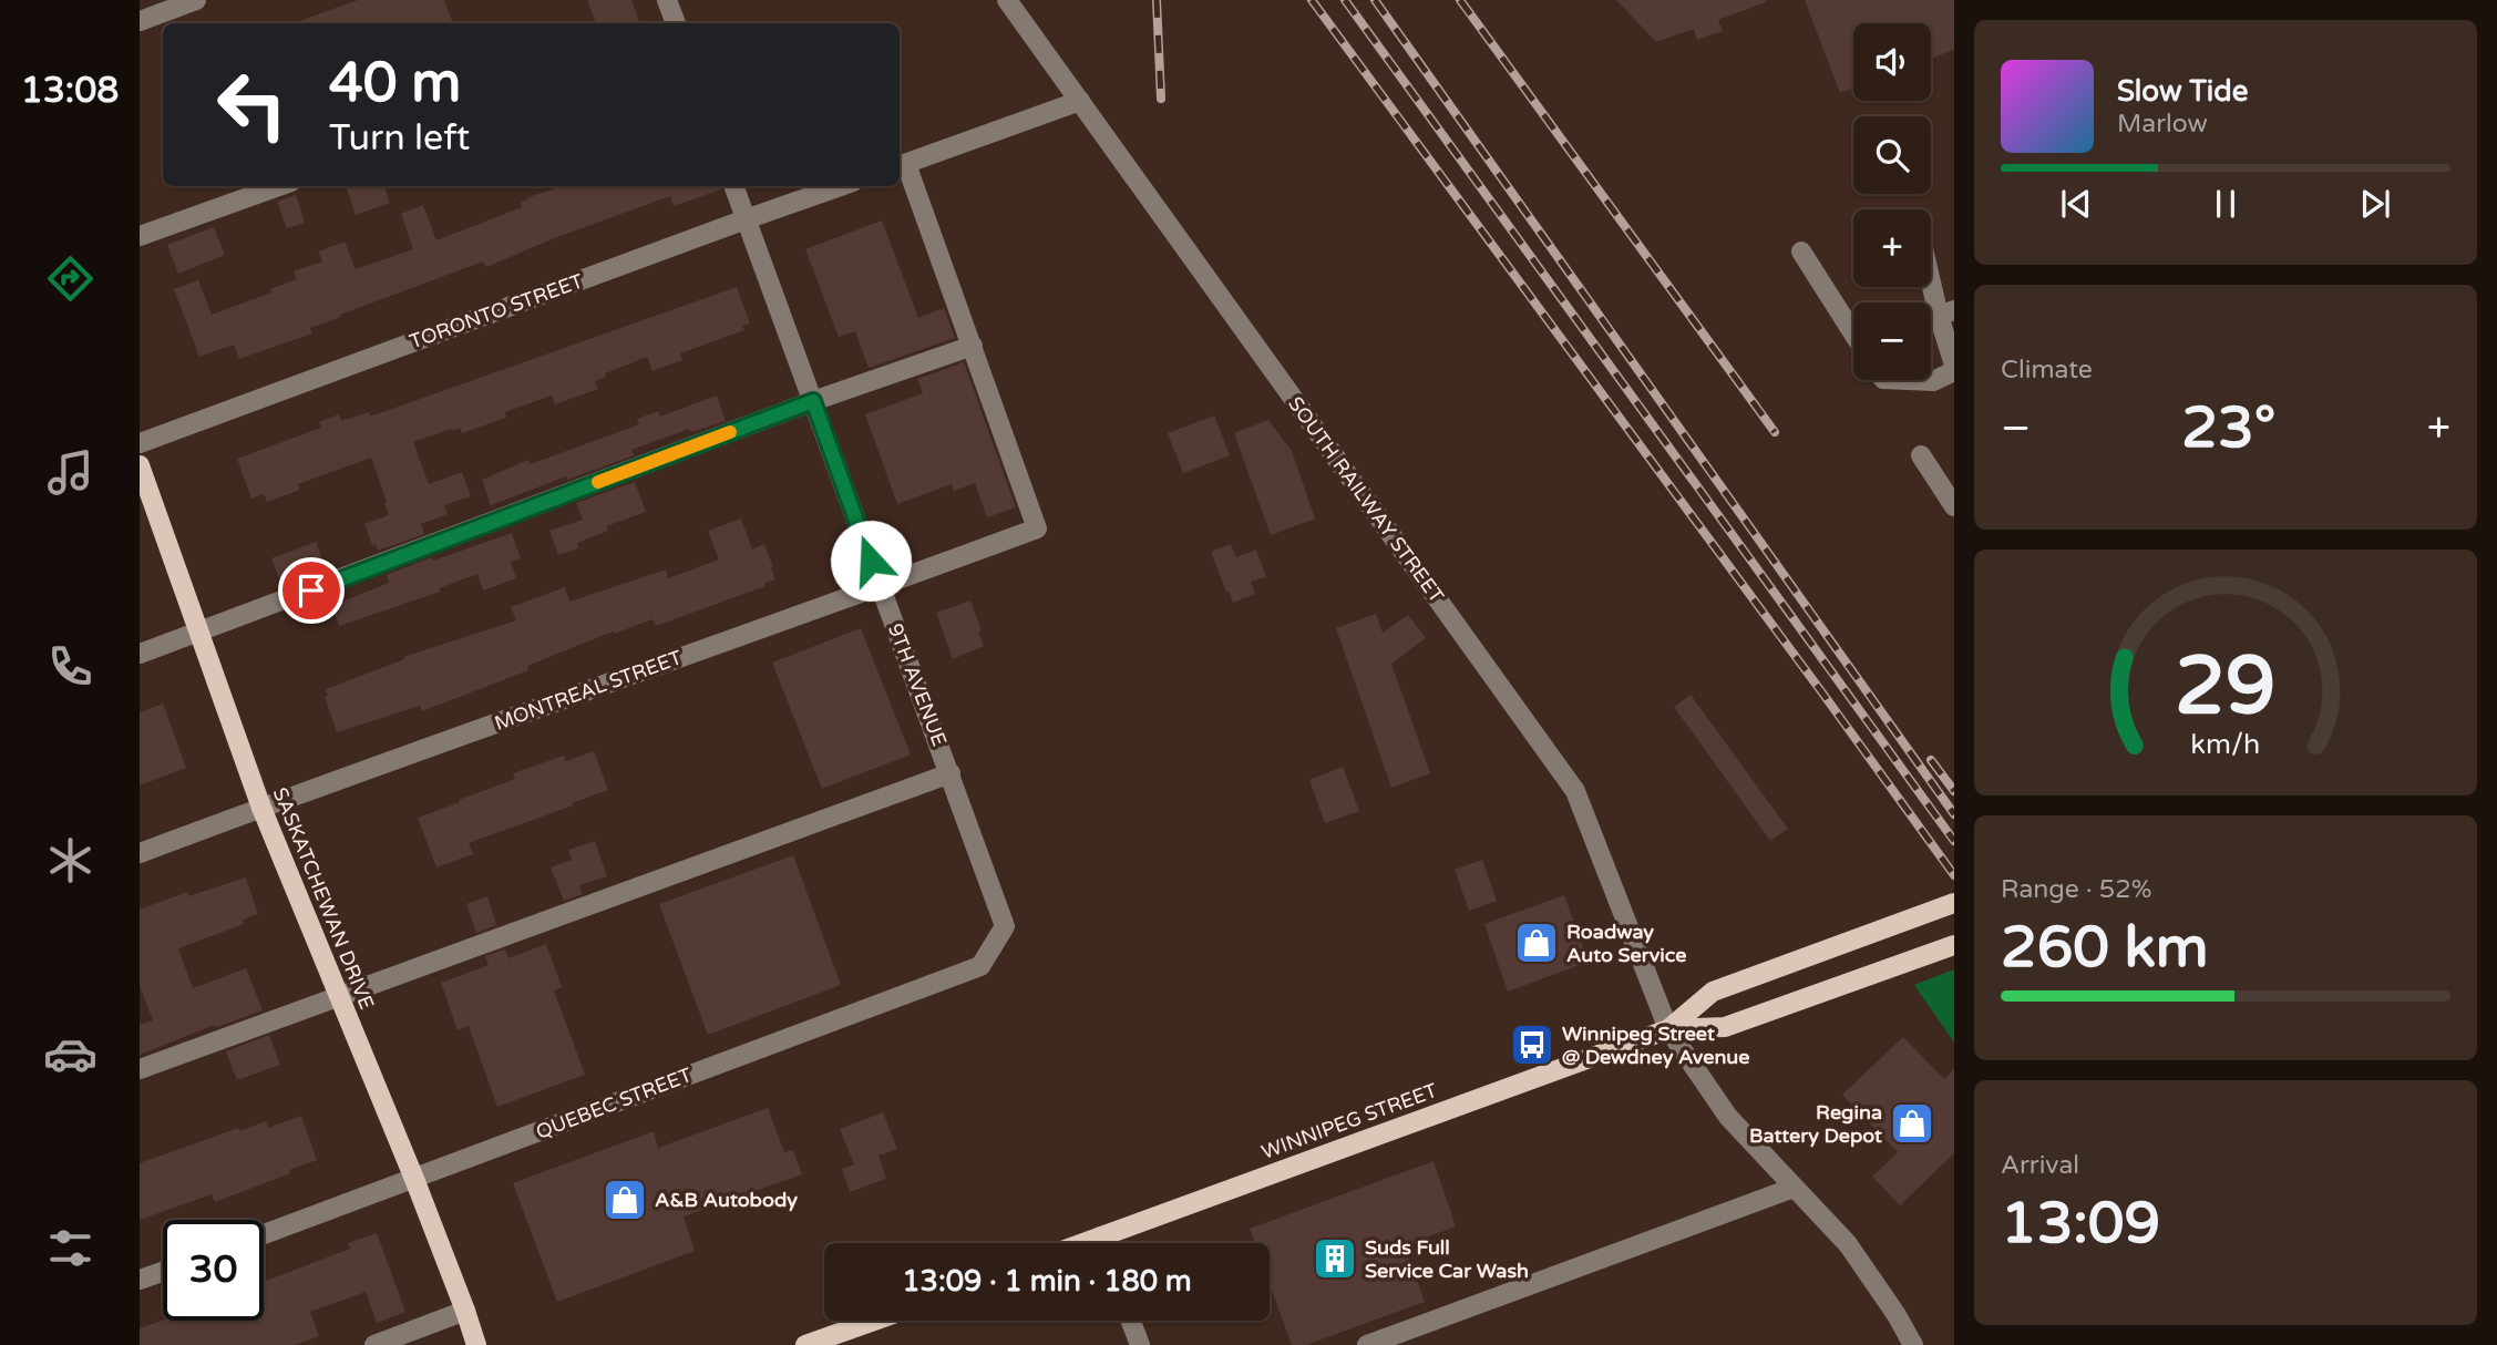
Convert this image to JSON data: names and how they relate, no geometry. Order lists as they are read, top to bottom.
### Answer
{
  "streets": {
    "main road": ["SASKATCHEWAN DRIVE", "WINNIPEG STREET"],
    "street": [
      "TORONTO STREET",
      "SOUTH RAILWAY STREET",
      "9TH AVENUE",
      "MONTREAL STREET",
      "QUEBEC STREET"
    ]
  },
  "crossings": [
    ["TORONTO STREET", "9TH AVENUE"],
    ["SOUTH RAILWAY STREET", "WINNIPEG STREET"],
    ["9TH AVENUE", "MONTREAL STREET"],
    ["9TH AVENUE", "QUEBEC STREET"],
    ["MONTREAL STREET", "SASKATCHEWAN DRIVE"],
    ["SASKATCHEWAN DRIVE", "QUEBEC STREET"]
  ],
  "places": {
    "shop": ["Roadway Auto Service", "Regina Battery Depot", "A&B Autobody"],
    "bus stop": ["Winnipeg Street @ Dewdney Avenue"],
    "building": ["Suds Full Service Car Wash"]
  },
  "page": {
    "tabs": "13:08",
    "map_buttons": ["+", "−"],
    "turn": ["40 m", "Turn left"],
    "song": ["Slow Tide", "Marlow"],
    "tile": [
      "Climate",
      ["Range · 52%", "260 km"],
      ["Arrival", "13:09"]
    ],
    "heat": ["−", "23°", "+"],
    "limit": "30",
    "trip": "13:09 · 1 min · 180 m",
    "gauge": ["29", "km/h"]
  }
}
